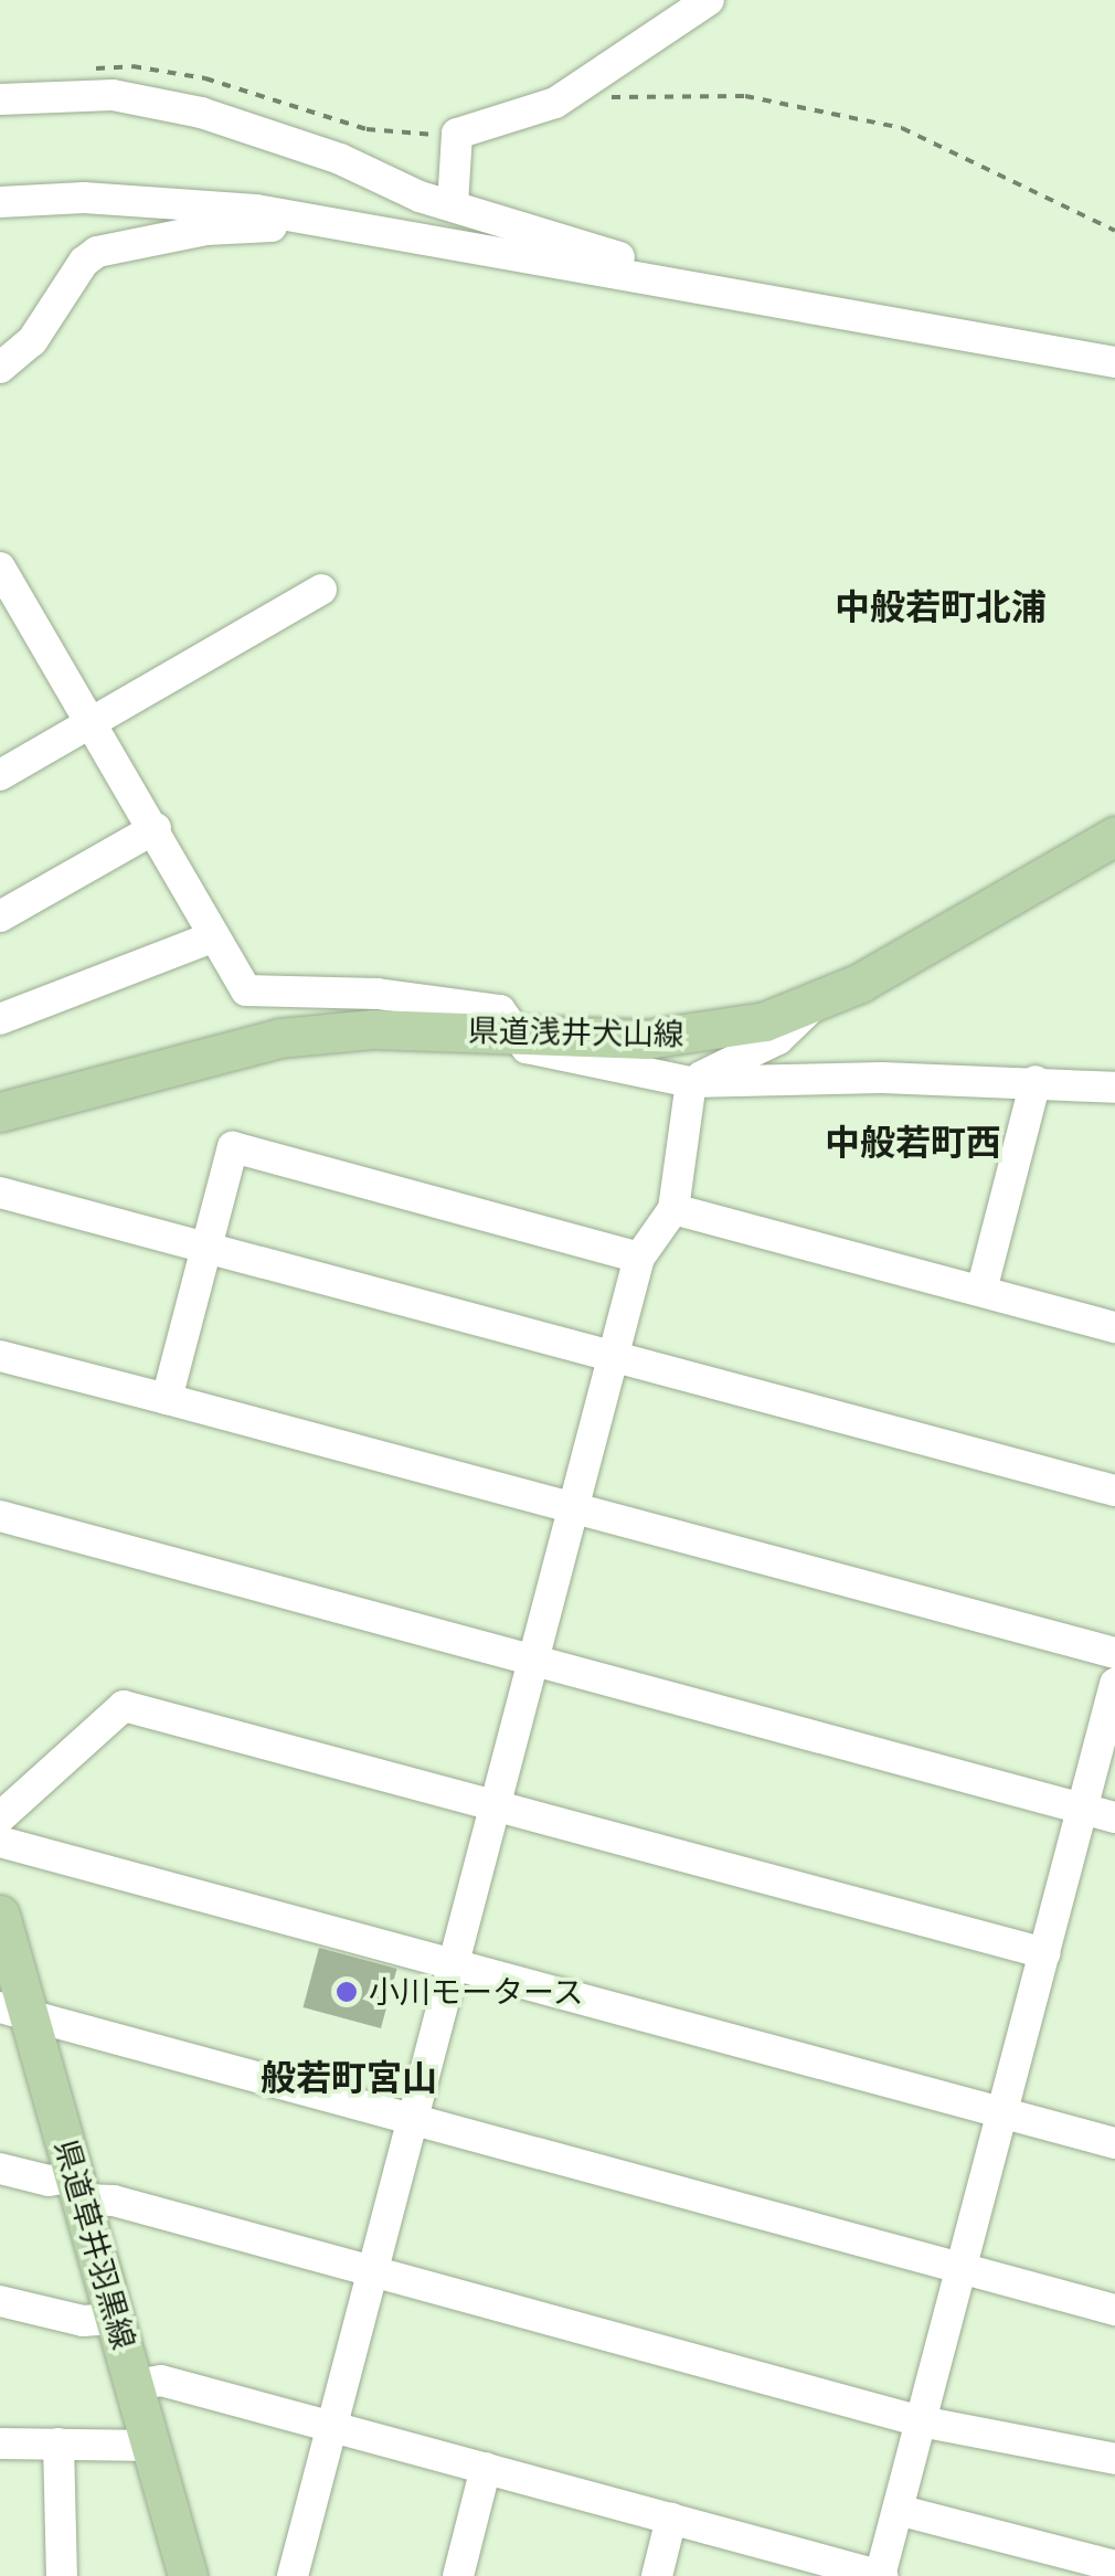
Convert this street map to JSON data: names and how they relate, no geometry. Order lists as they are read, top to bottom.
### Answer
{
  "streets": {
    "main road": ["県道浅井犬山線", "県道草井羽黒線"]
  },
  "districts": ["中般若町北浦", "中般若町西", "般若町宮山"],
  "places": ["小川モータース"]
}
